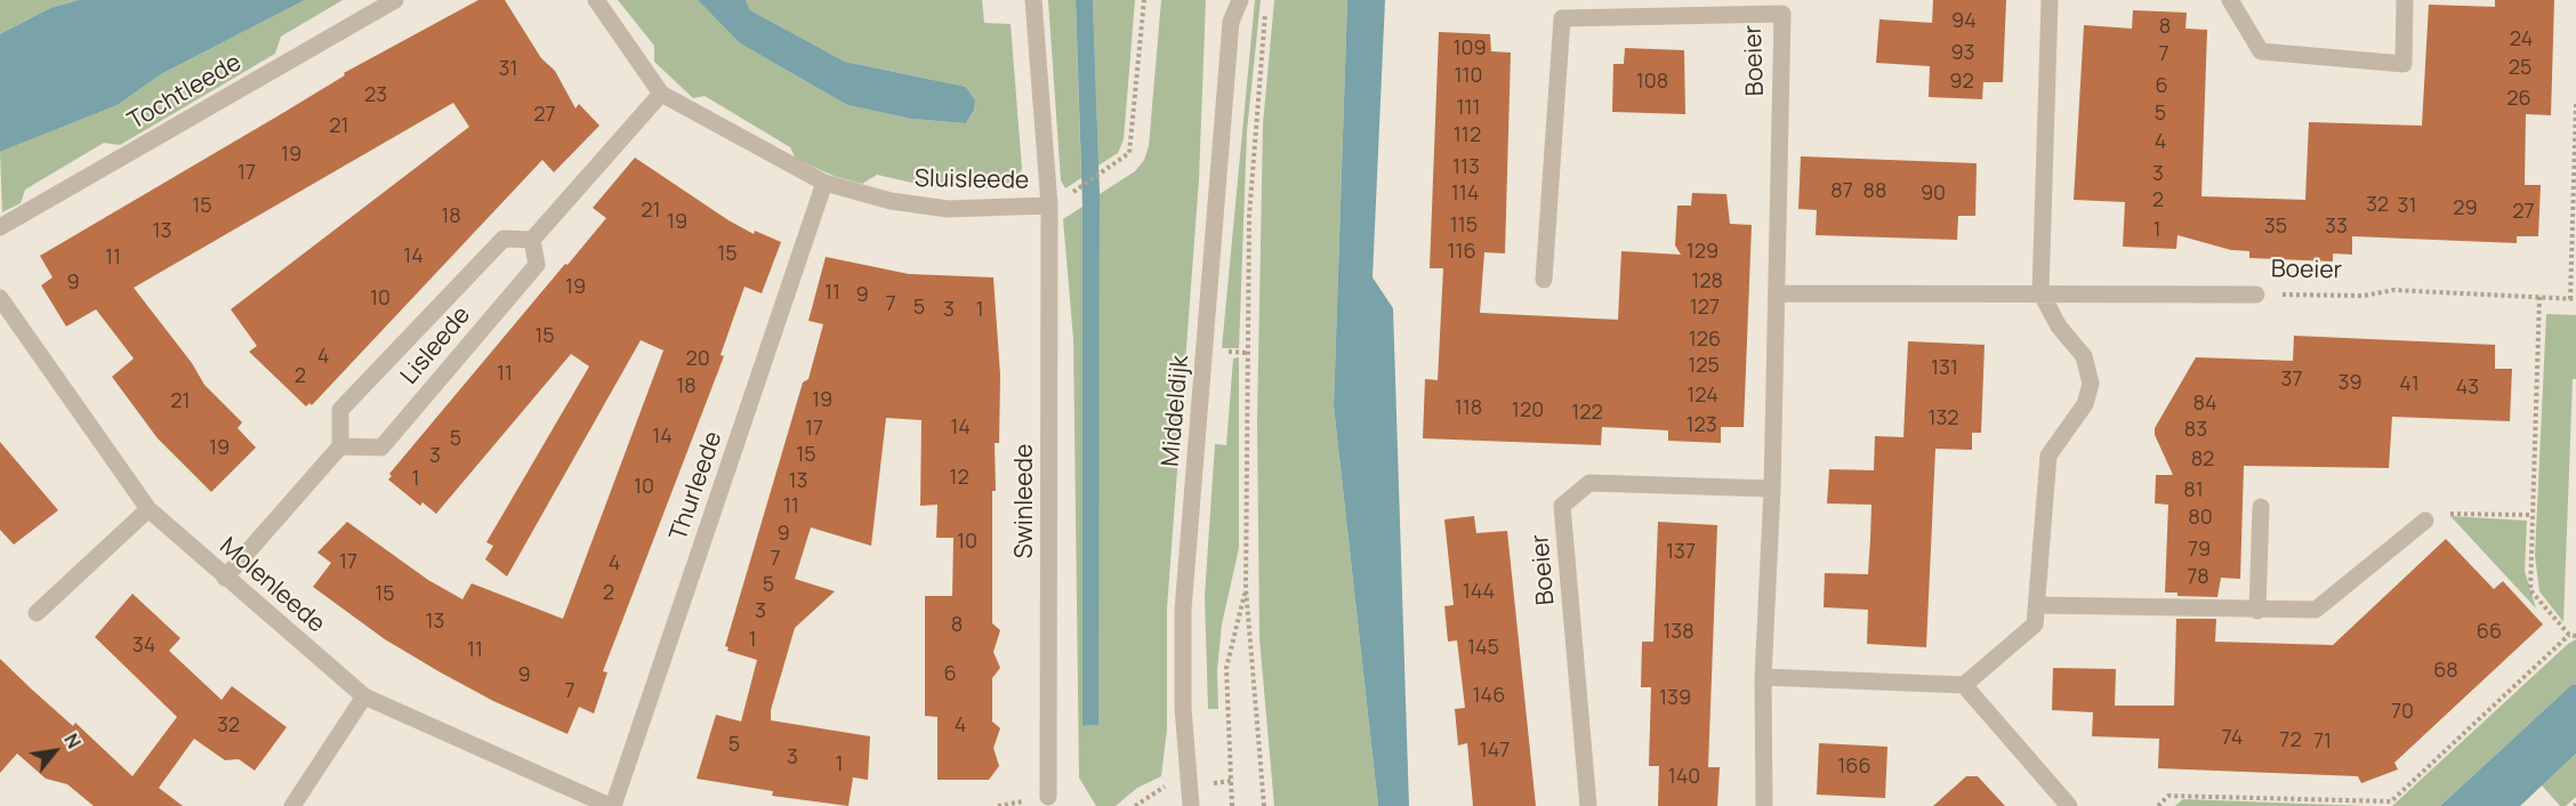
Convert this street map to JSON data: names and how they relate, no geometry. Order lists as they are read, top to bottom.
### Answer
{
  "streets": {
    "street": [
      "Boeier",
      "Tochtleede",
      "Sluisleede",
      "Lisleede",
      "Middeldijk",
      "Thurleede",
      "Swinleede",
      "Molenleede"
    ]
  },
  "crossings": [
    ["Sluisleede", "Thurleede"],
    ["Sluisleede", "Swinleede"],
    ["Thurleede", "Molenleede"]
  ],
  "house_numbers": [
    "94",
    "8",
    "24",
    "109",
    "93",
    "7",
    "25",
    "31",
    "110",
    "108",
    "92",
    "6",
    "23",
    "26",
    "111",
    "5",
    "27",
    "21",
    "112",
    "4",
    "19",
    "113",
    "17",
    "3",
    "87",
    "88",
    "114",
    "90",
    "2",
    "32",
    "15",
    "31",
    "29",
    "21",
    "27",
    "18",
    "19",
    "115",
    "35",
    "33",
    "1",
    "13",
    "116",
    "129",
    "15",
    "14",
    "11",
    "128",
    "9",
    "19",
    "11",
    "9",
    "10",
    "7",
    "5",
    "127",
    "3",
    "1",
    "15",
    "126",
    "4",
    "20",
    "125",
    "131",
    "11",
    "2",
    "37",
    "39",
    "41",
    "18",
    "43",
    "124",
    "19",
    "21",
    "84",
    "118",
    "120",
    "122",
    "132",
    "123",
    "14",
    "17",
    "83",
    "14",
    "5",
    "19",
    "15",
    "3",
    "82",
    "12",
    "1",
    "13",
    "10",
    "81",
    "11",
    "80",
    "9",
    "10",
    "79",
    "137",
    "7",
    "17",
    "4",
    "78",
    "5",
    "144",
    "2",
    "15",
    "3",
    "13",
    "8",
    "138",
    "66",
    "1",
    "34",
    "145",
    "11",
    "68",
    "6",
    "9",
    "7",
    "146",
    "139",
    "70",
    "32",
    "4",
    "74",
    "72",
    "71",
    "5",
    "147",
    "3",
    "1",
    "166",
    "140"
  ],
  "north": "top right"
}
